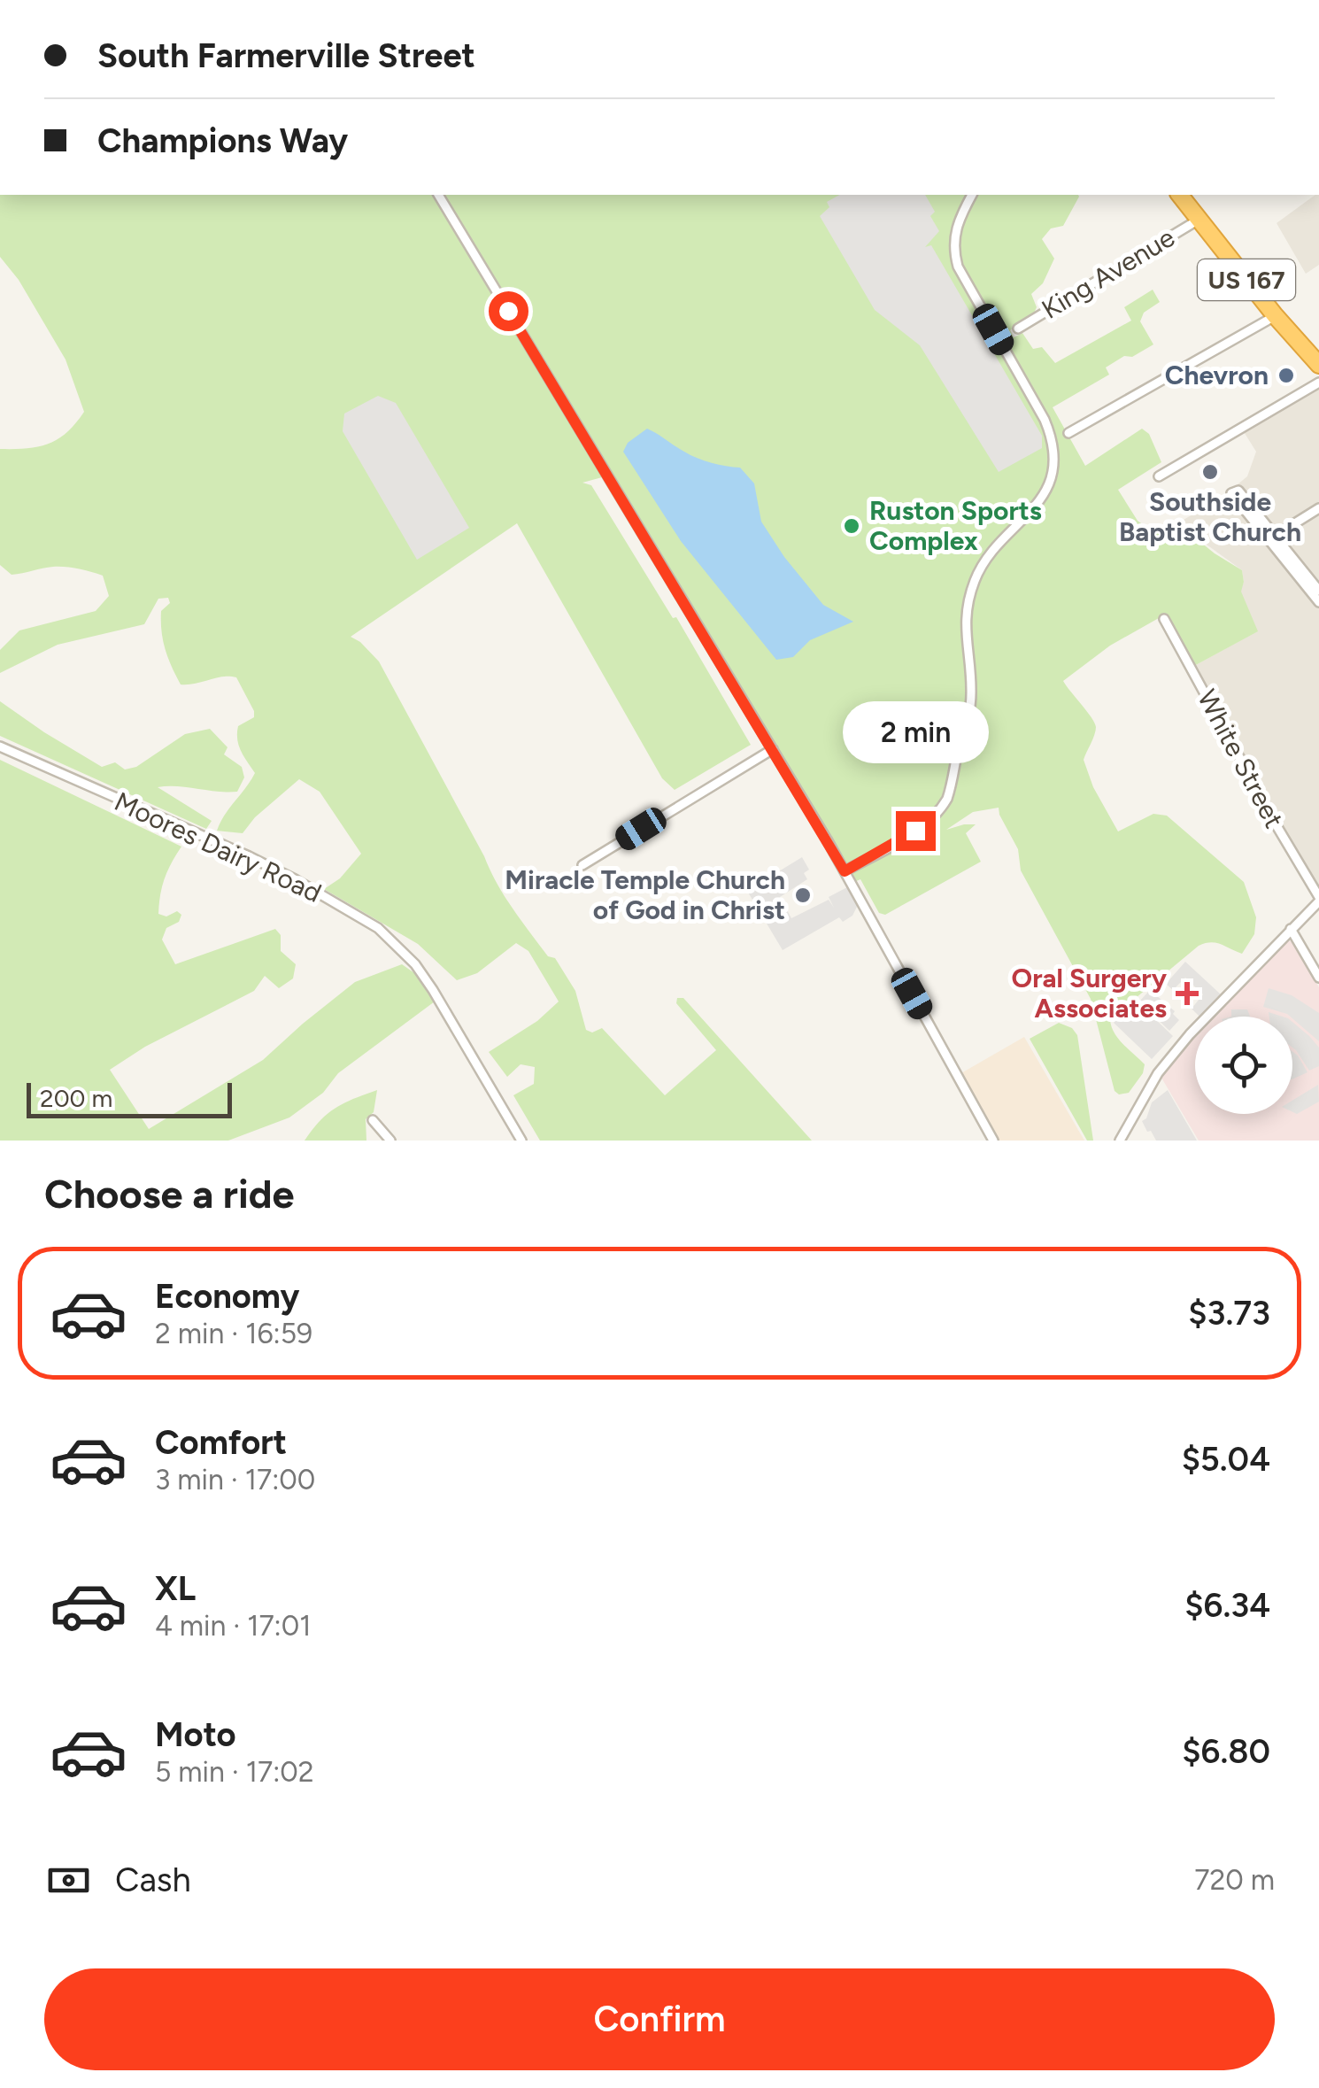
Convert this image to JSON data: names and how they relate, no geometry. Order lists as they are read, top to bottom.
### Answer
{
  "streets": {
    "highway": ["US 167"],
    "street": ["King Avenue", "White Street", "Moores Dairy Road"]
  },
  "crossings": [
    ["King Avenue", "US 167"]
  ],
  "places": {
    "other": [
      "Chevron",
      "Southside Baptist Church",
      "Ruston Sports Complex",
      "Miracle Temple Church of God in Christ"
    ],
    "health": ["Oral Surgery Associates"]
  },
  "scale_bar": "200 m",
  "page": {
    "banner": ["South Farmerville Street", "Champions Way"],
    "bubble": "2 min",
    "scale": "200 m",
    "heading": "Choose a ride",
    "list": [
      {
        "name": "Economy",
        "note": "2 min · 16:59",
        "value": "$3.73"
      },
      {
        "name": "Comfort",
        "note": "3 min · 17:00",
        "value": "$5.04"
      },
      {
        "name": "XL",
        "note": "4 min · 17:01",
        "value": "$6.34"
      },
      {
        "name": "Moto",
        "note": "5 min · 17:02",
        "value": "$6.80"
      }
    ],
    "pay": ["Cash", "720 m"],
    "buttons": "Confirm"
  }
}
